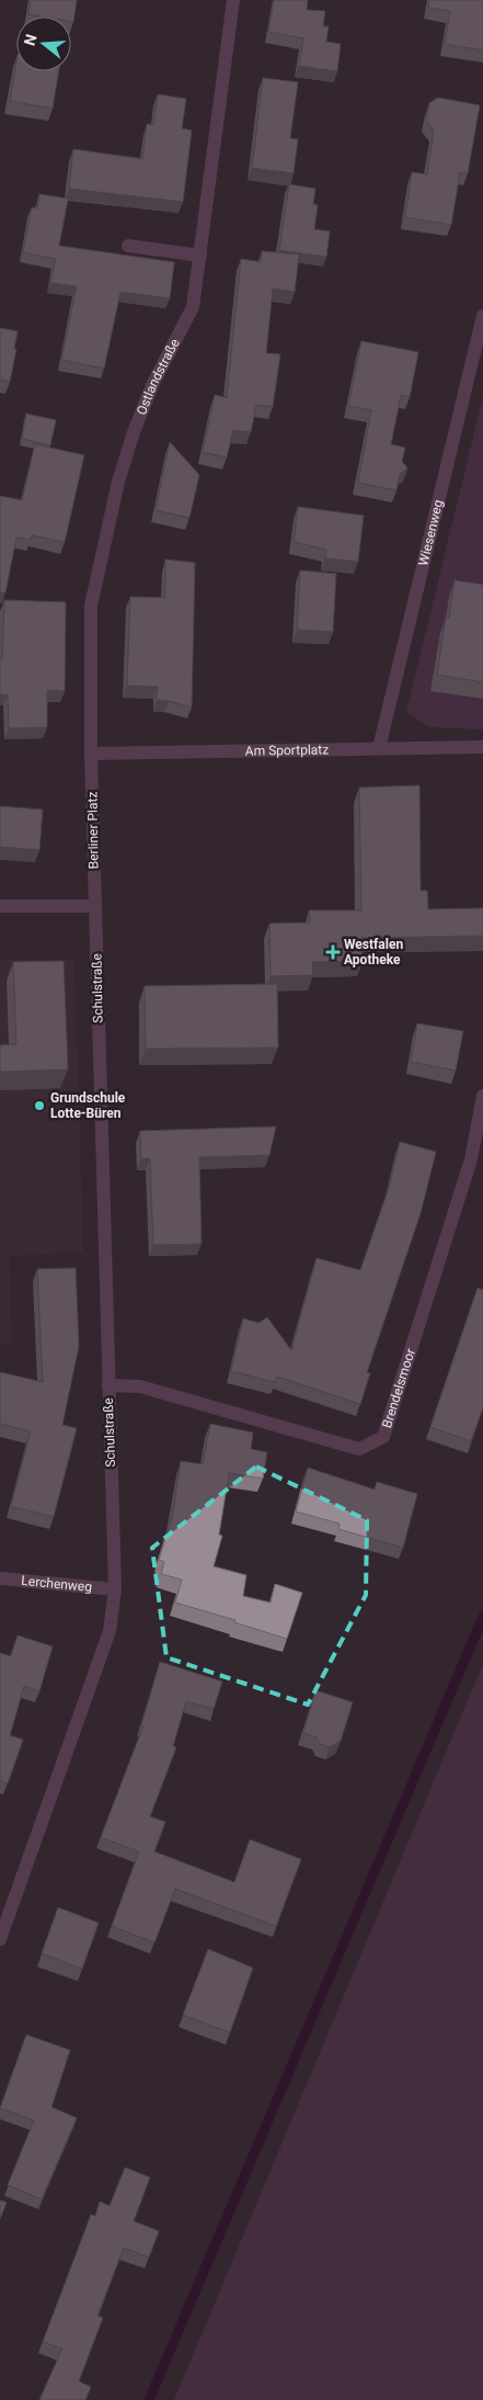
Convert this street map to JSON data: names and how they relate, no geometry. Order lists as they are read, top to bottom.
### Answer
{
  "streets": {
    "street": [
      "Ostlandstraße",
      "Wiesenweg",
      "Am Sportplatz",
      "Berliner Platz",
      "Schulstraße",
      "Brendelsmoor",
      "Lerchenweg"
    ]
  },
  "crossings": [
    ["Ostlandstraße", "Am Sportplatz"],
    ["Ostlandstraße", "Berliner Platz"],
    ["Wiesenweg", "Am Sportplatz"],
    ["Am Sportplatz", "Berliner Platz"],
    ["Berliner Platz", "Schulstraße"],
    ["Schulstraße", "Brendelsmoor"],
    ["Schulstraße", "Lerchenweg"]
  ],
  "places": {
    "health": ["Westfalen Apotheke"],
    "other": ["Grundschule Lotte-Büren"]
  },
  "north": "left"
}
